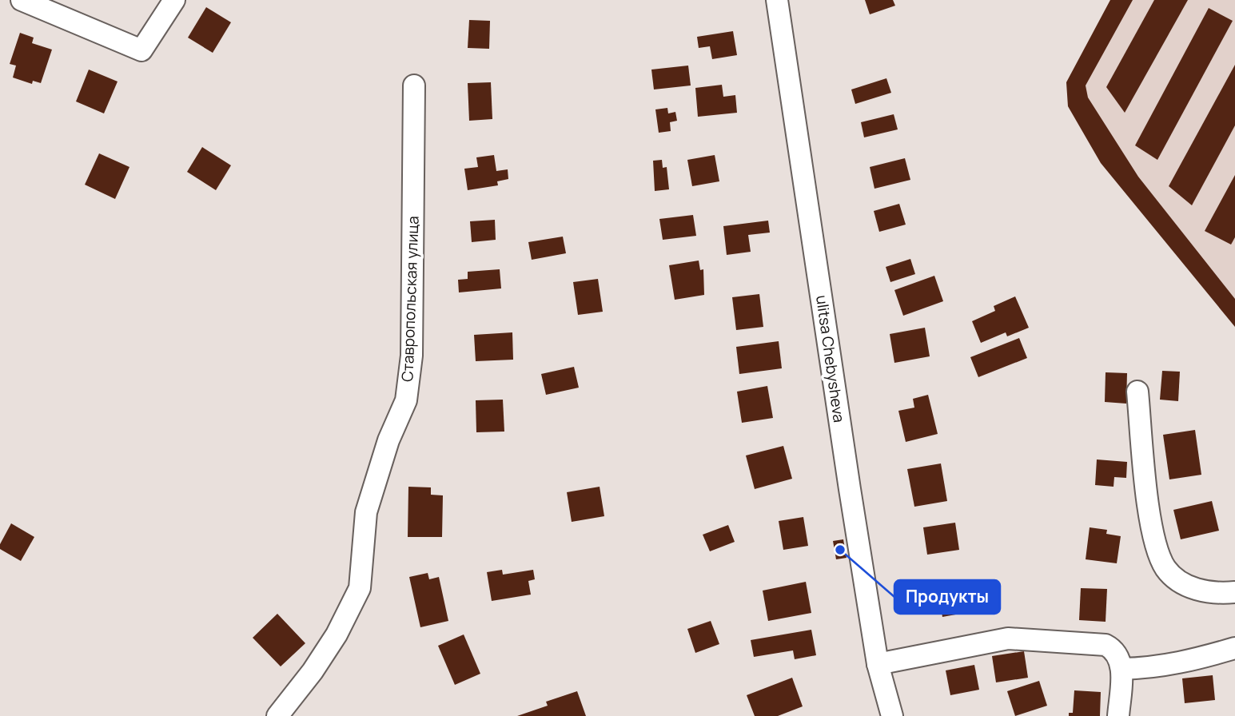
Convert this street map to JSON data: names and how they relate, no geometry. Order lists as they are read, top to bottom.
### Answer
{
  "streets": {
    "street": ["Ставропольская улица", "ulitsa Chebysheva"]
  },
  "places": ["Продукты"]
}
